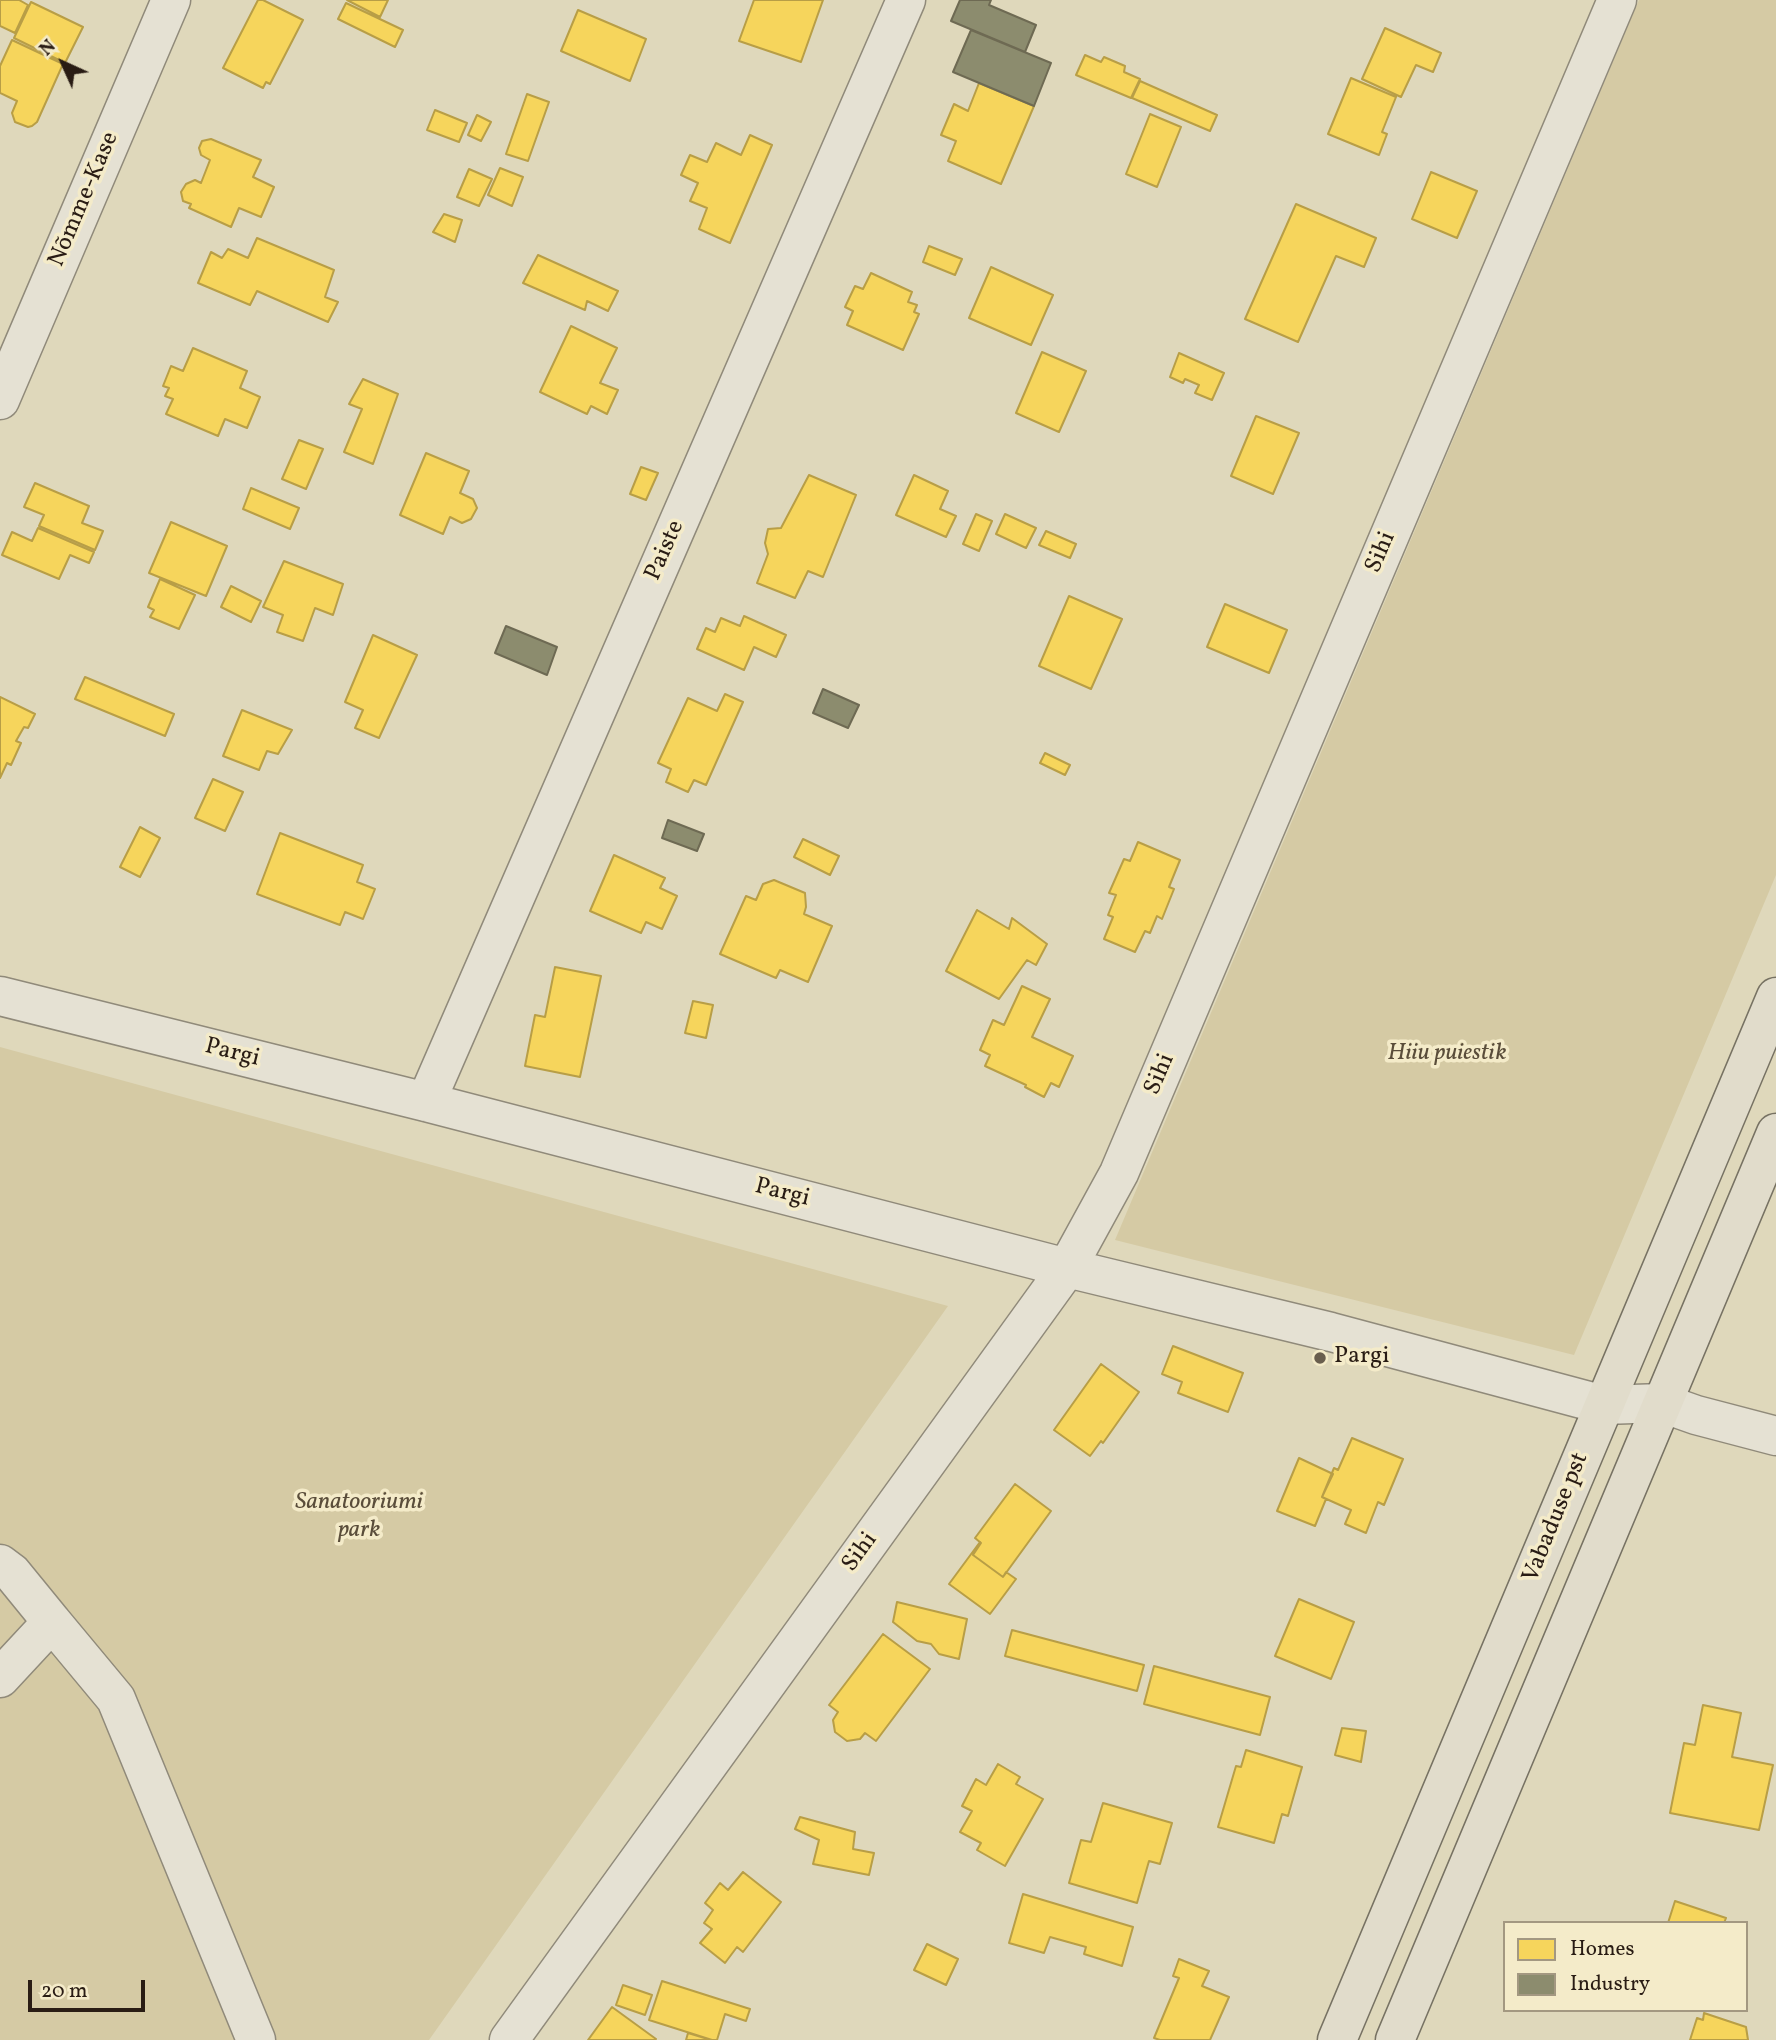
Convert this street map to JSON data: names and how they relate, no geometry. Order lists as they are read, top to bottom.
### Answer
{
  "streets": {
    "highway": ["Vabaduse pst"],
    "street": [
      "Nõmme-Kase",
      "Paiste",
      "Sihi",
      "Pargi"
    ]
  },
  "crossings": [
    ["Paiste", "Pargi"],
    ["Sihi", "Pargi"],
    ["Pargi", "Vabaduse pst"]
  ],
  "parks": ["Hiiu puiestik", "Sanatooriumi park"],
  "places": ["Pargi"],
  "legend": ["Homes", "Industry"],
  "scale_bar": "20 m",
  "north": "top left"
}
